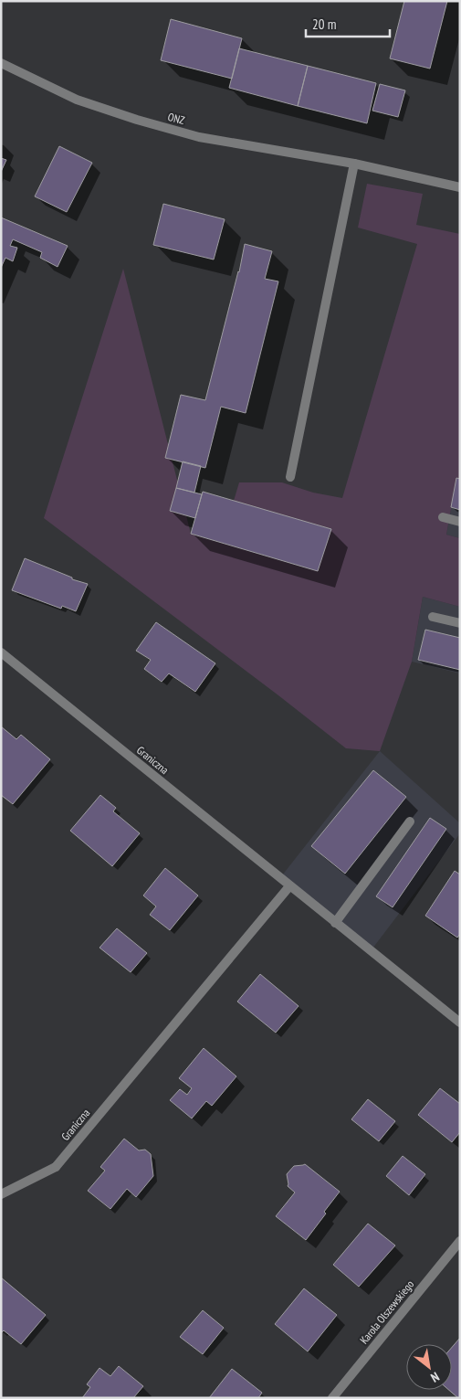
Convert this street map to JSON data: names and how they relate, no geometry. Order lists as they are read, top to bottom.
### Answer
{
  "streets": {
    "street": ["ONZ", "Graniczna", "Karola Olszewskiego"]
  },
  "scale_bar": "20 m",
  "north": "bottom right"
}
